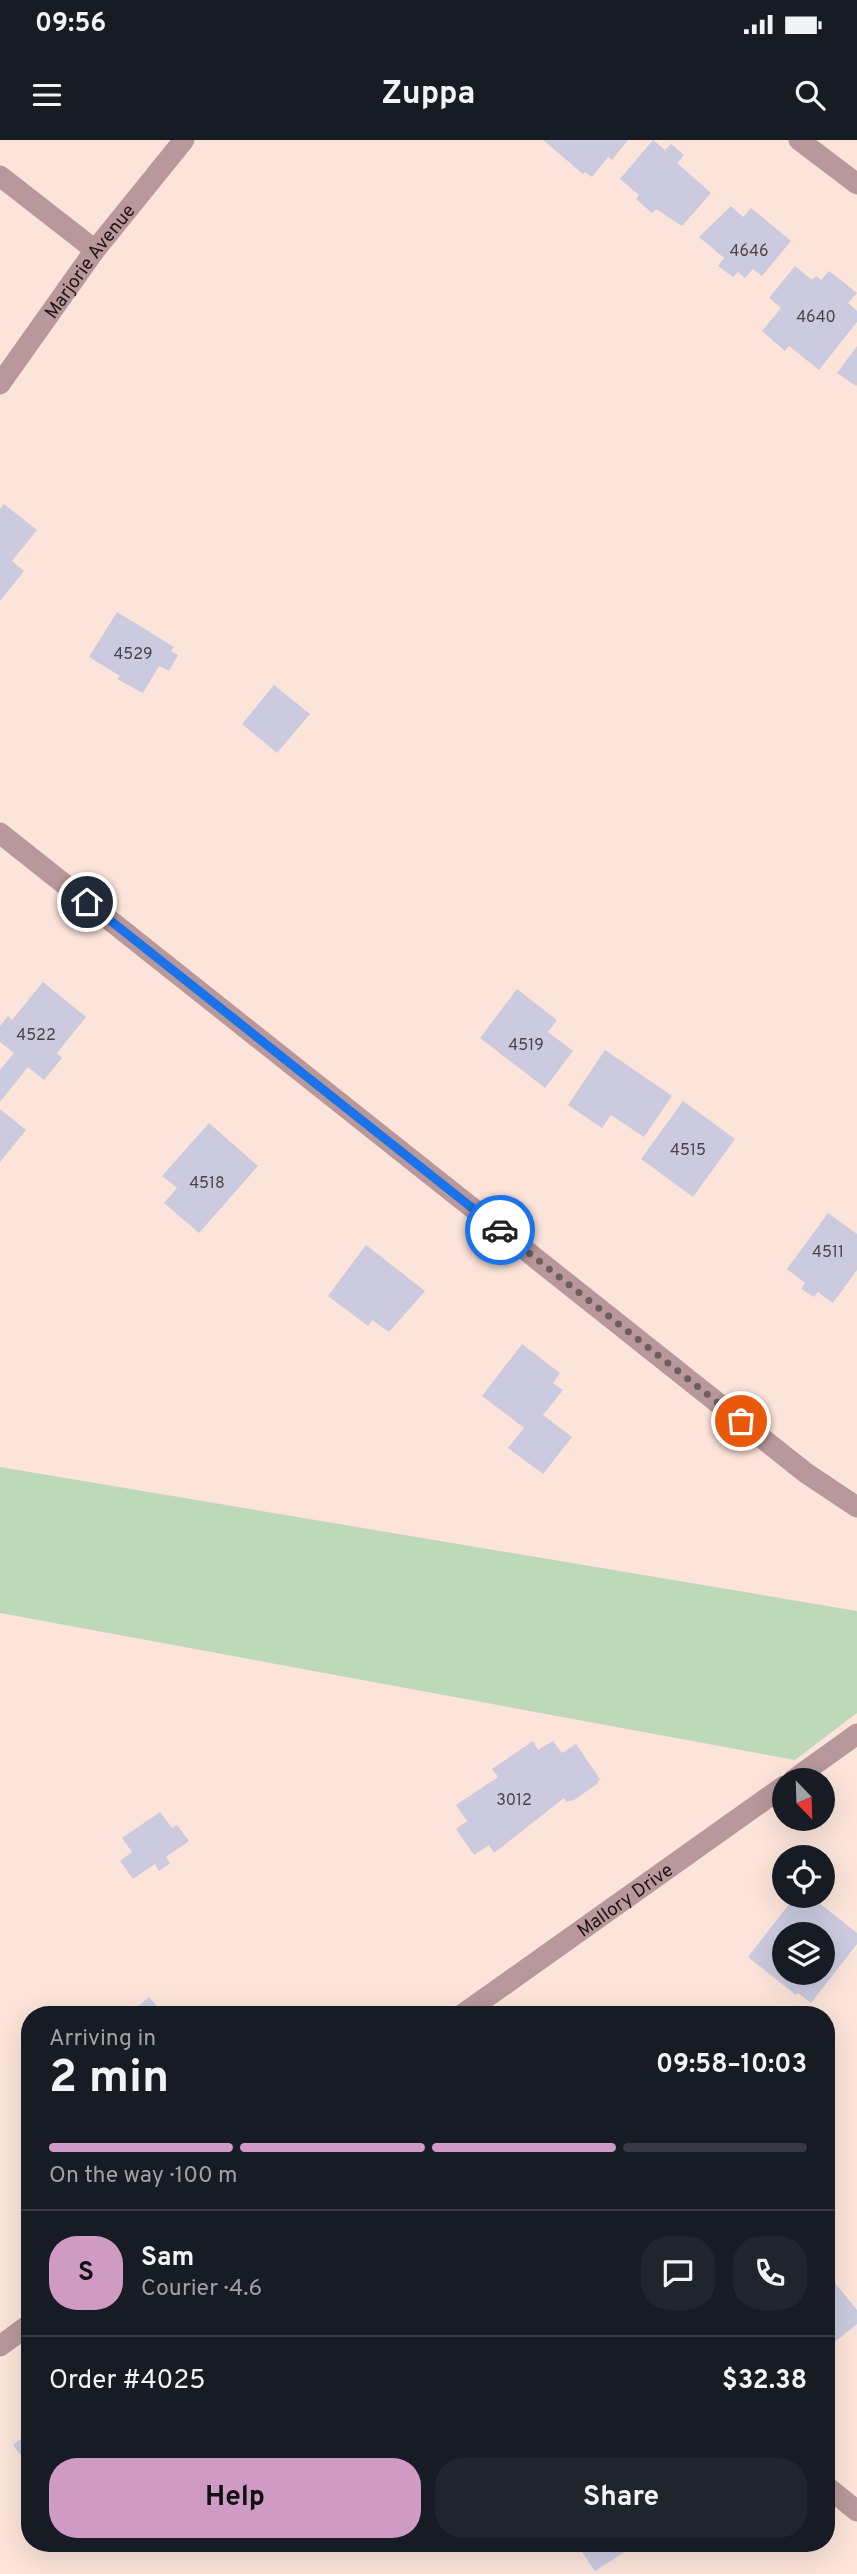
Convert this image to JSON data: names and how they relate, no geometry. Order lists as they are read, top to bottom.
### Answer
{
  "streets": {
    "street": ["Marjorie Avenue", "Mallory Drive"]
  },
  "house_numbers": [
    "4646",
    "4640",
    "4529",
    "4522",
    "4519",
    "4515",
    "4518",
    "4511",
    "3012"
  ],
  "north": "bottom right",
  "page": {
    "status": "09:56",
    "header": "Zuppa",
    "heading": ["2 min", "Arriving in", "09:58–10:03"],
    "panel": [
      "Sam",
      "Courier · 4.6",
      "Order #4025",
      "$32.38"
    ],
    "bar": "On the way · 100 m",
    "round": "S",
    "buttons": ["Help", "Share"]
  }
}
